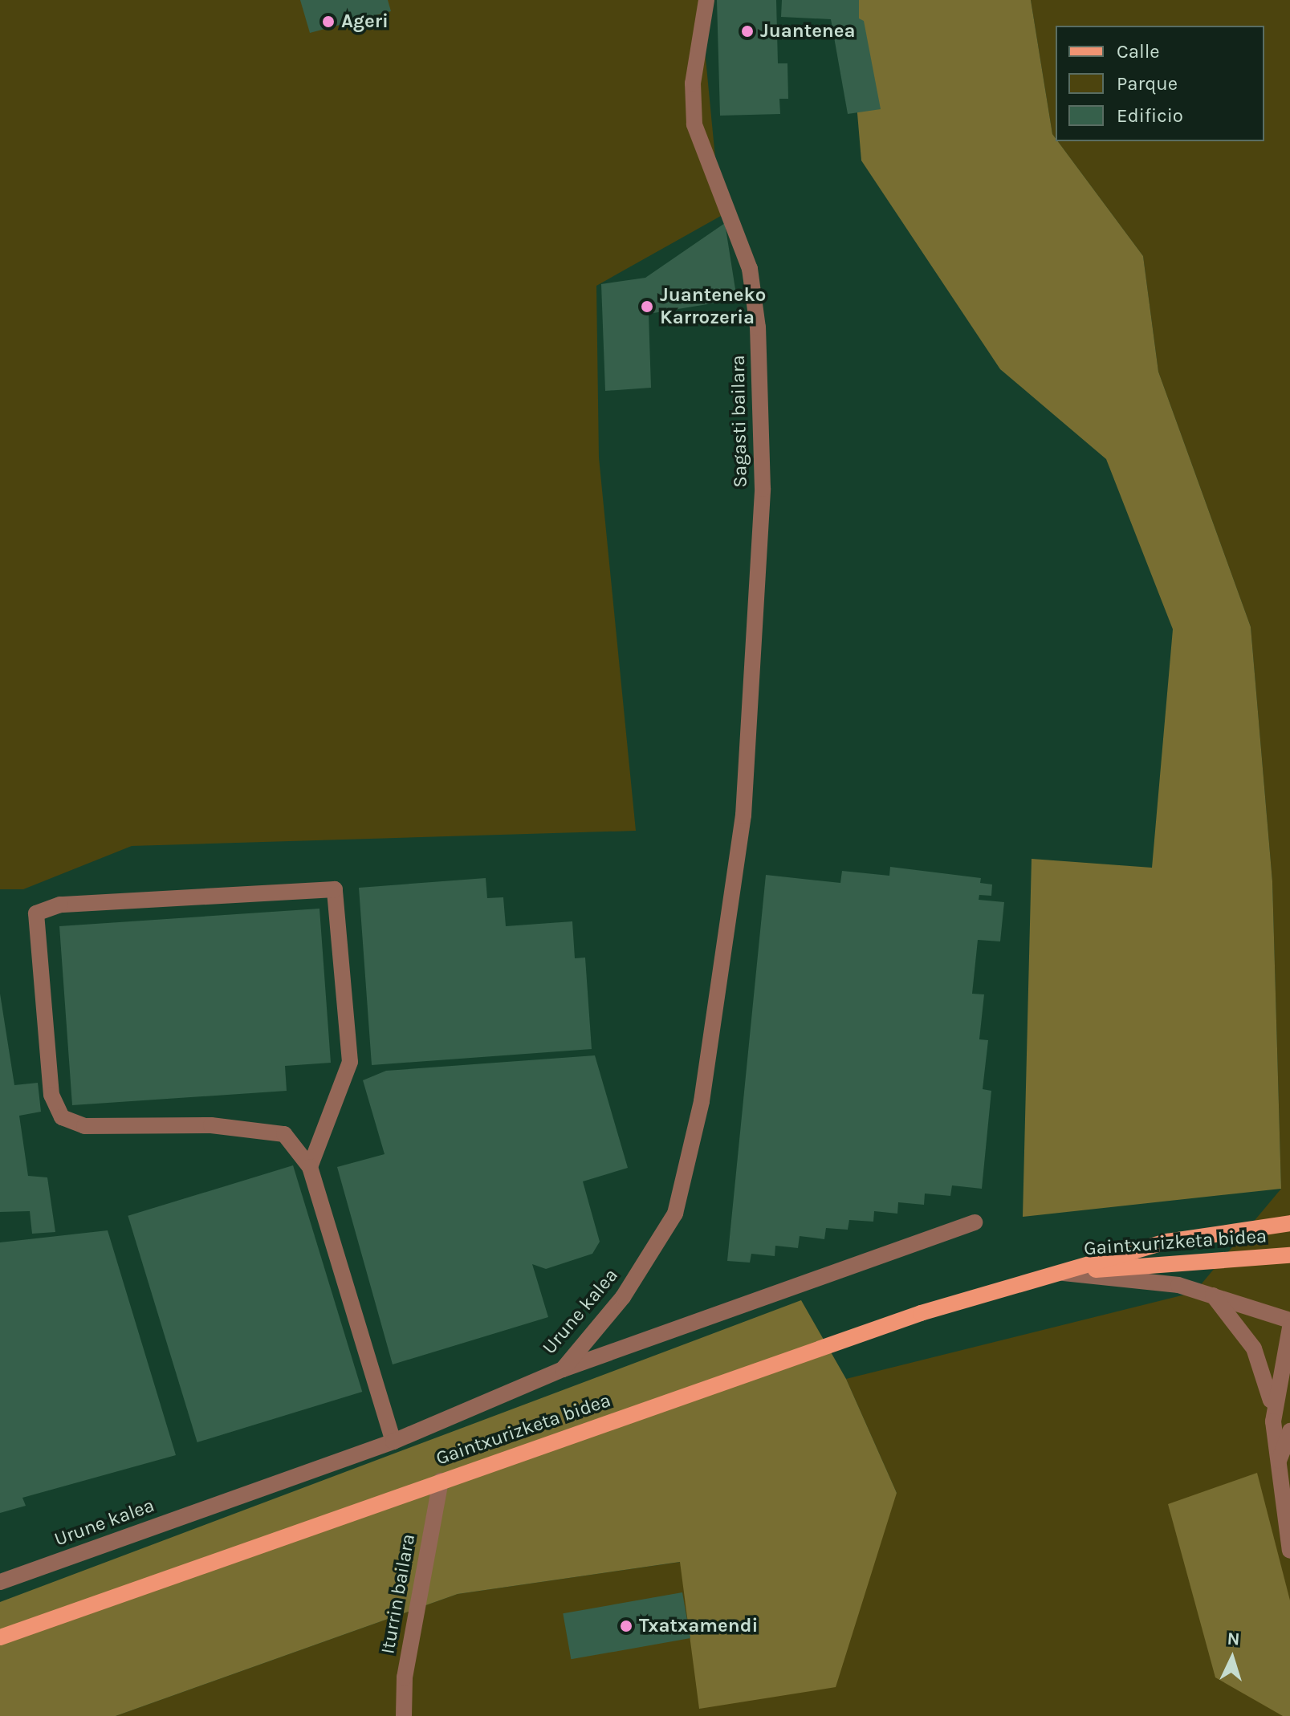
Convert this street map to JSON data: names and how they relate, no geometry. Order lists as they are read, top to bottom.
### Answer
{
  "streets": {
    "main road": ["Gaintxurizketa bidea"],
    "street": ["Sagasti bailara", "Urune kalea", "Iturrin bailara"]
  },
  "crossings": [
    ["Sagasti bailara", "Urune kalea"],
    ["Gaintxurizketa bidea", "Iturrin bailara"]
  ],
  "places": [
    "Ageri",
    "Juantenea",
    "Juanteneko Karrozeria",
    "Txatxamendi"
  ],
  "legend": ["Calle", "Parque", "Edificio"],
  "north": "top"
}
